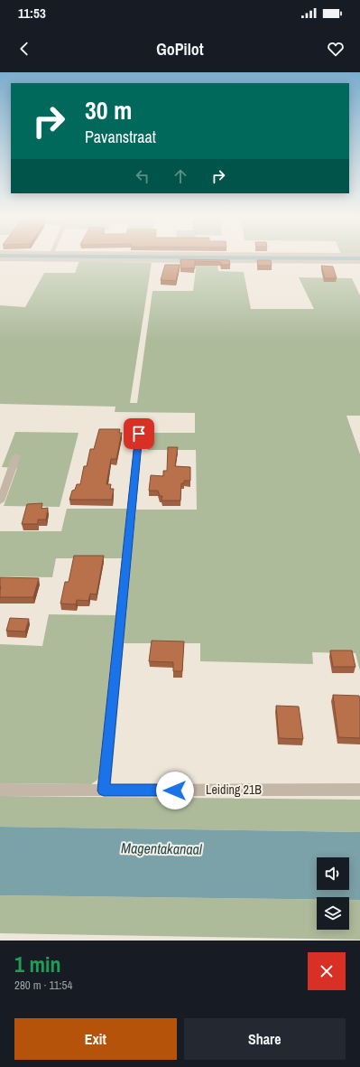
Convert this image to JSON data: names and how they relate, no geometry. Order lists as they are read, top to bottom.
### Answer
{
  "streets": {
    "street": ["Leiding 21B"]
  },
  "water": ["Magentakanaal"],
  "page": {
    "status": "11:53",
    "header": "GoPilot",
    "turn": ["30 m", "Pavanstraat"],
    "heading": ["1 min", "280 m · 11:54"],
    "buttons": ["Exit", "Share"]
  }
}
